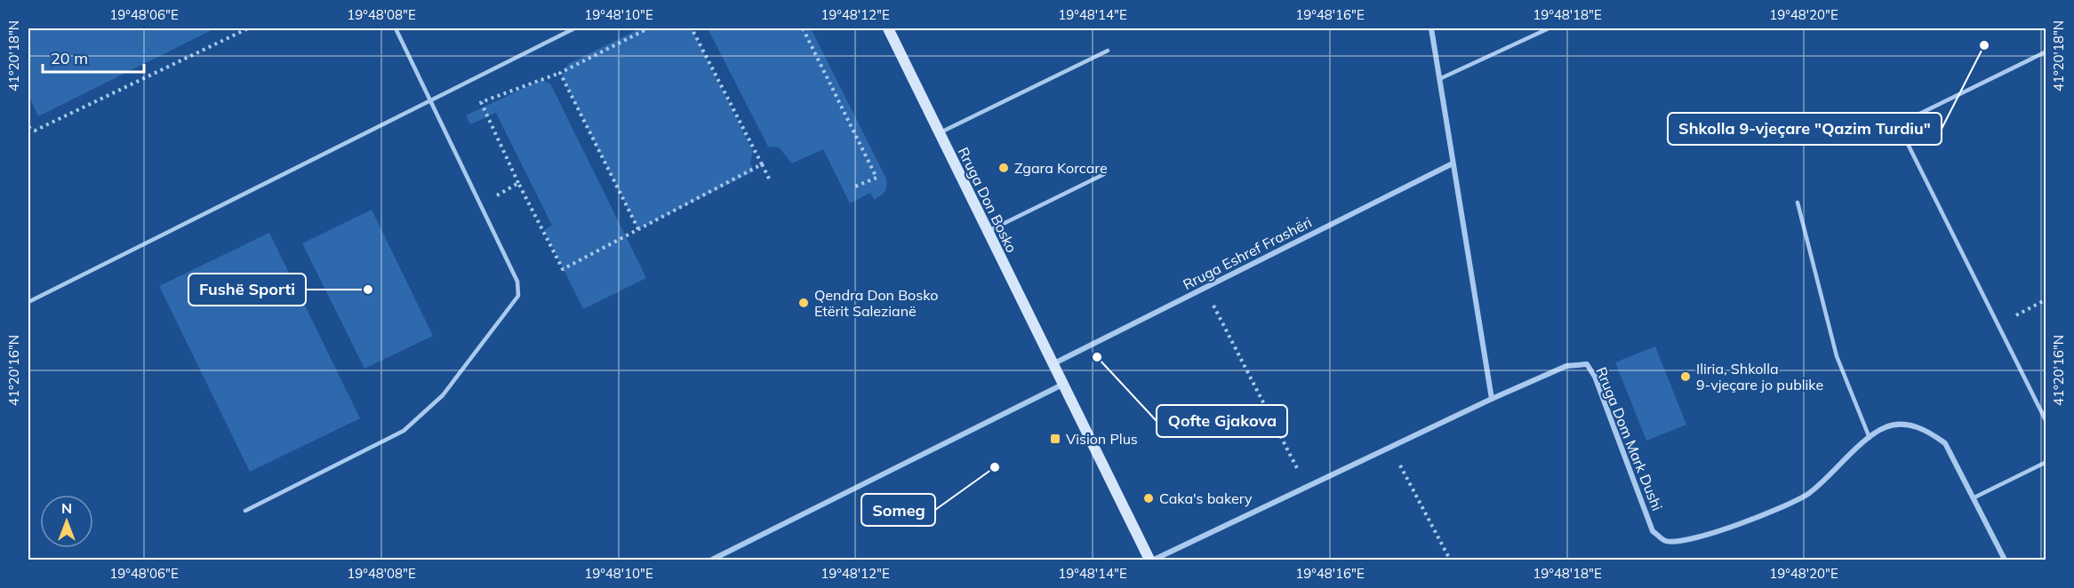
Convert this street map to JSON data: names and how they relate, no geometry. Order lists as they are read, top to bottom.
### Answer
{
  "streets": {
    "main road": ["Rruga Don Bosko"],
    "street": ["Rruga Eshref Frashëri", "Rruga Dom Mark Dushi"]
  },
  "crossings": [
    ["Rruga Don Bosko", "Rruga Eshref Frashëri"]
  ],
  "places": {
    "other": [
      "Shkolla 9-vjeçare \"Qazim Turdiu\"",
      "Zgara Korcare",
      "Fushë Sporti",
      "Qendra Don Bosko Etërit Salezianë",
      "Qofte Gjakova",
      "Iliria, Shkolla 9-vjeçare jo publike",
      "Someg",
      "Caka's bakery"
    ],
    "transit": ["Vision Plus"]
  },
  "scale_bar": "20 m",
  "north": "top",
  "coordinates": [
    "19°48'06\"E",
    "19°48'08\"E",
    "19°48'10\"E",
    "19°48'12\"E",
    "19°48'14\"E",
    "19°48'16\"E",
    "19°48'18\"E",
    "19°48'20\"E",
    "41°20'18\"N",
    "41°20'16\"N"
  ]
}
